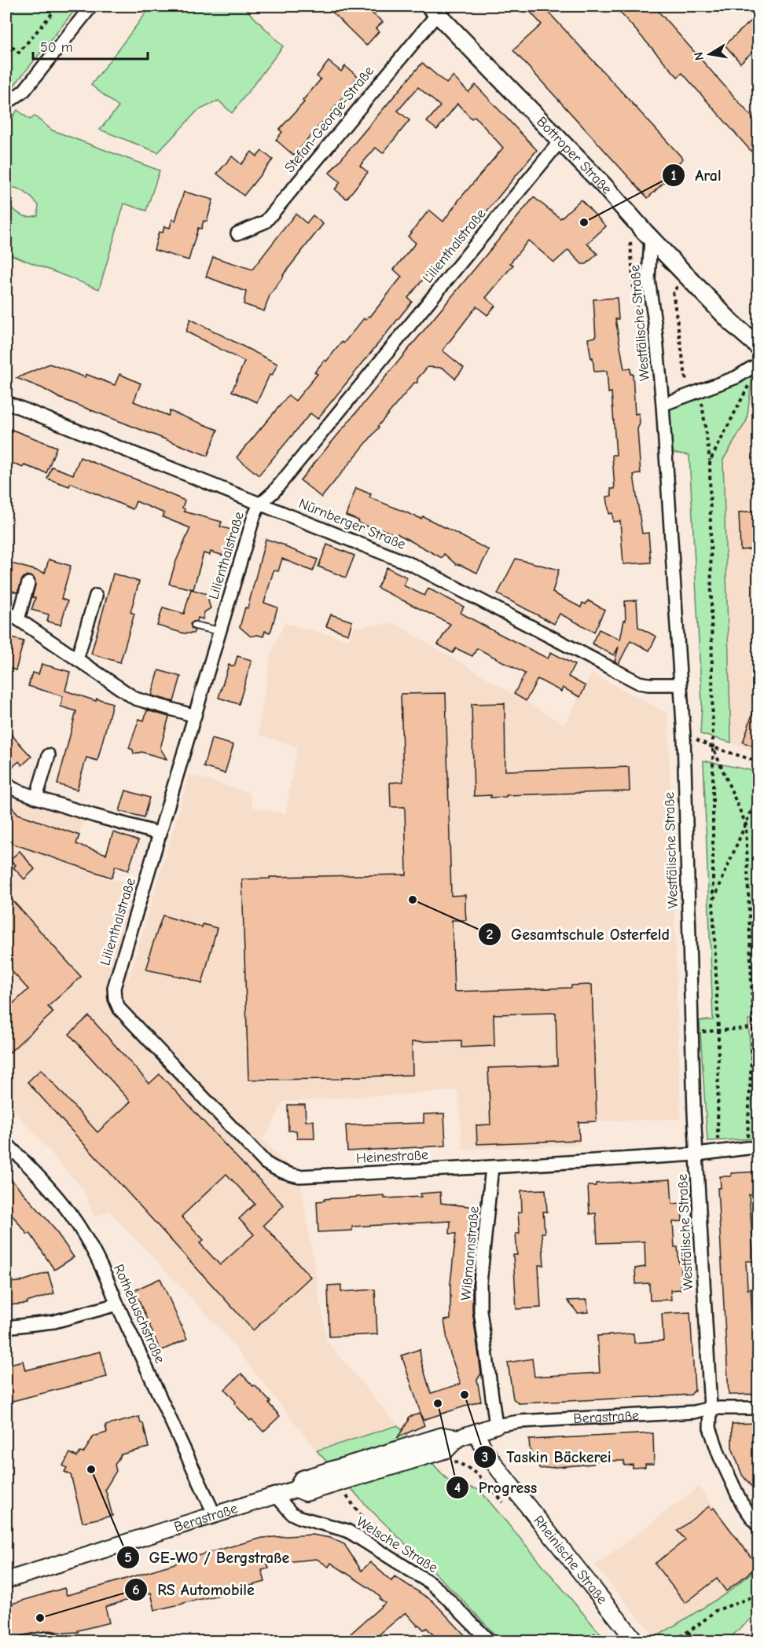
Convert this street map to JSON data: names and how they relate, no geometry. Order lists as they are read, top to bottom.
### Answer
{
  "streets": {
    "main road": ["Bottroper Straße"],
    "street": [
      "Stefan-George-Straße",
      "Lilienthalstraße",
      "Westfälische Straße",
      "Nürnberger Straße",
      "Heinestraße",
      "Wißmannstraße",
      "Rothebuschstraße",
      "Bergstraße",
      "Welsche Straße",
      "Rheinische Straße"
    ]
  },
  "crossings": [
    ["Stefan-George-Straße", "Bottroper Straße"],
    ["Bottroper Straße", "Lilienthalstraße"],
    ["Bottroper Straße", "Westfälische Straße"],
    ["Lilienthalstraße", "Nürnberger Straße"],
    ["Lilienthalstraße", "Heinestraße"],
    ["Westfälische Straße", "Nürnberger Straße"],
    ["Westfälische Straße", "Heinestraße"],
    ["Westfälische Straße", "Bergstraße"],
    ["Heinestraße", "Wißmannstraße"],
    ["Wißmannstraße", "Bergstraße"],
    ["Rothebuschstraße", "Bergstraße"],
    ["Bergstraße", "Welsche Straße"],
    ["Bergstraße", "Rheinische Straße"]
  ],
  "places": [
    "Aral",
    "Gesamtschule Osterfeld",
    "Taskin Bäckerei",
    "Progress",
    "GE-WO / Bergstraße",
    "RS Automobile"
  ],
  "scale_bar": "50 m",
  "north": "left"
}
